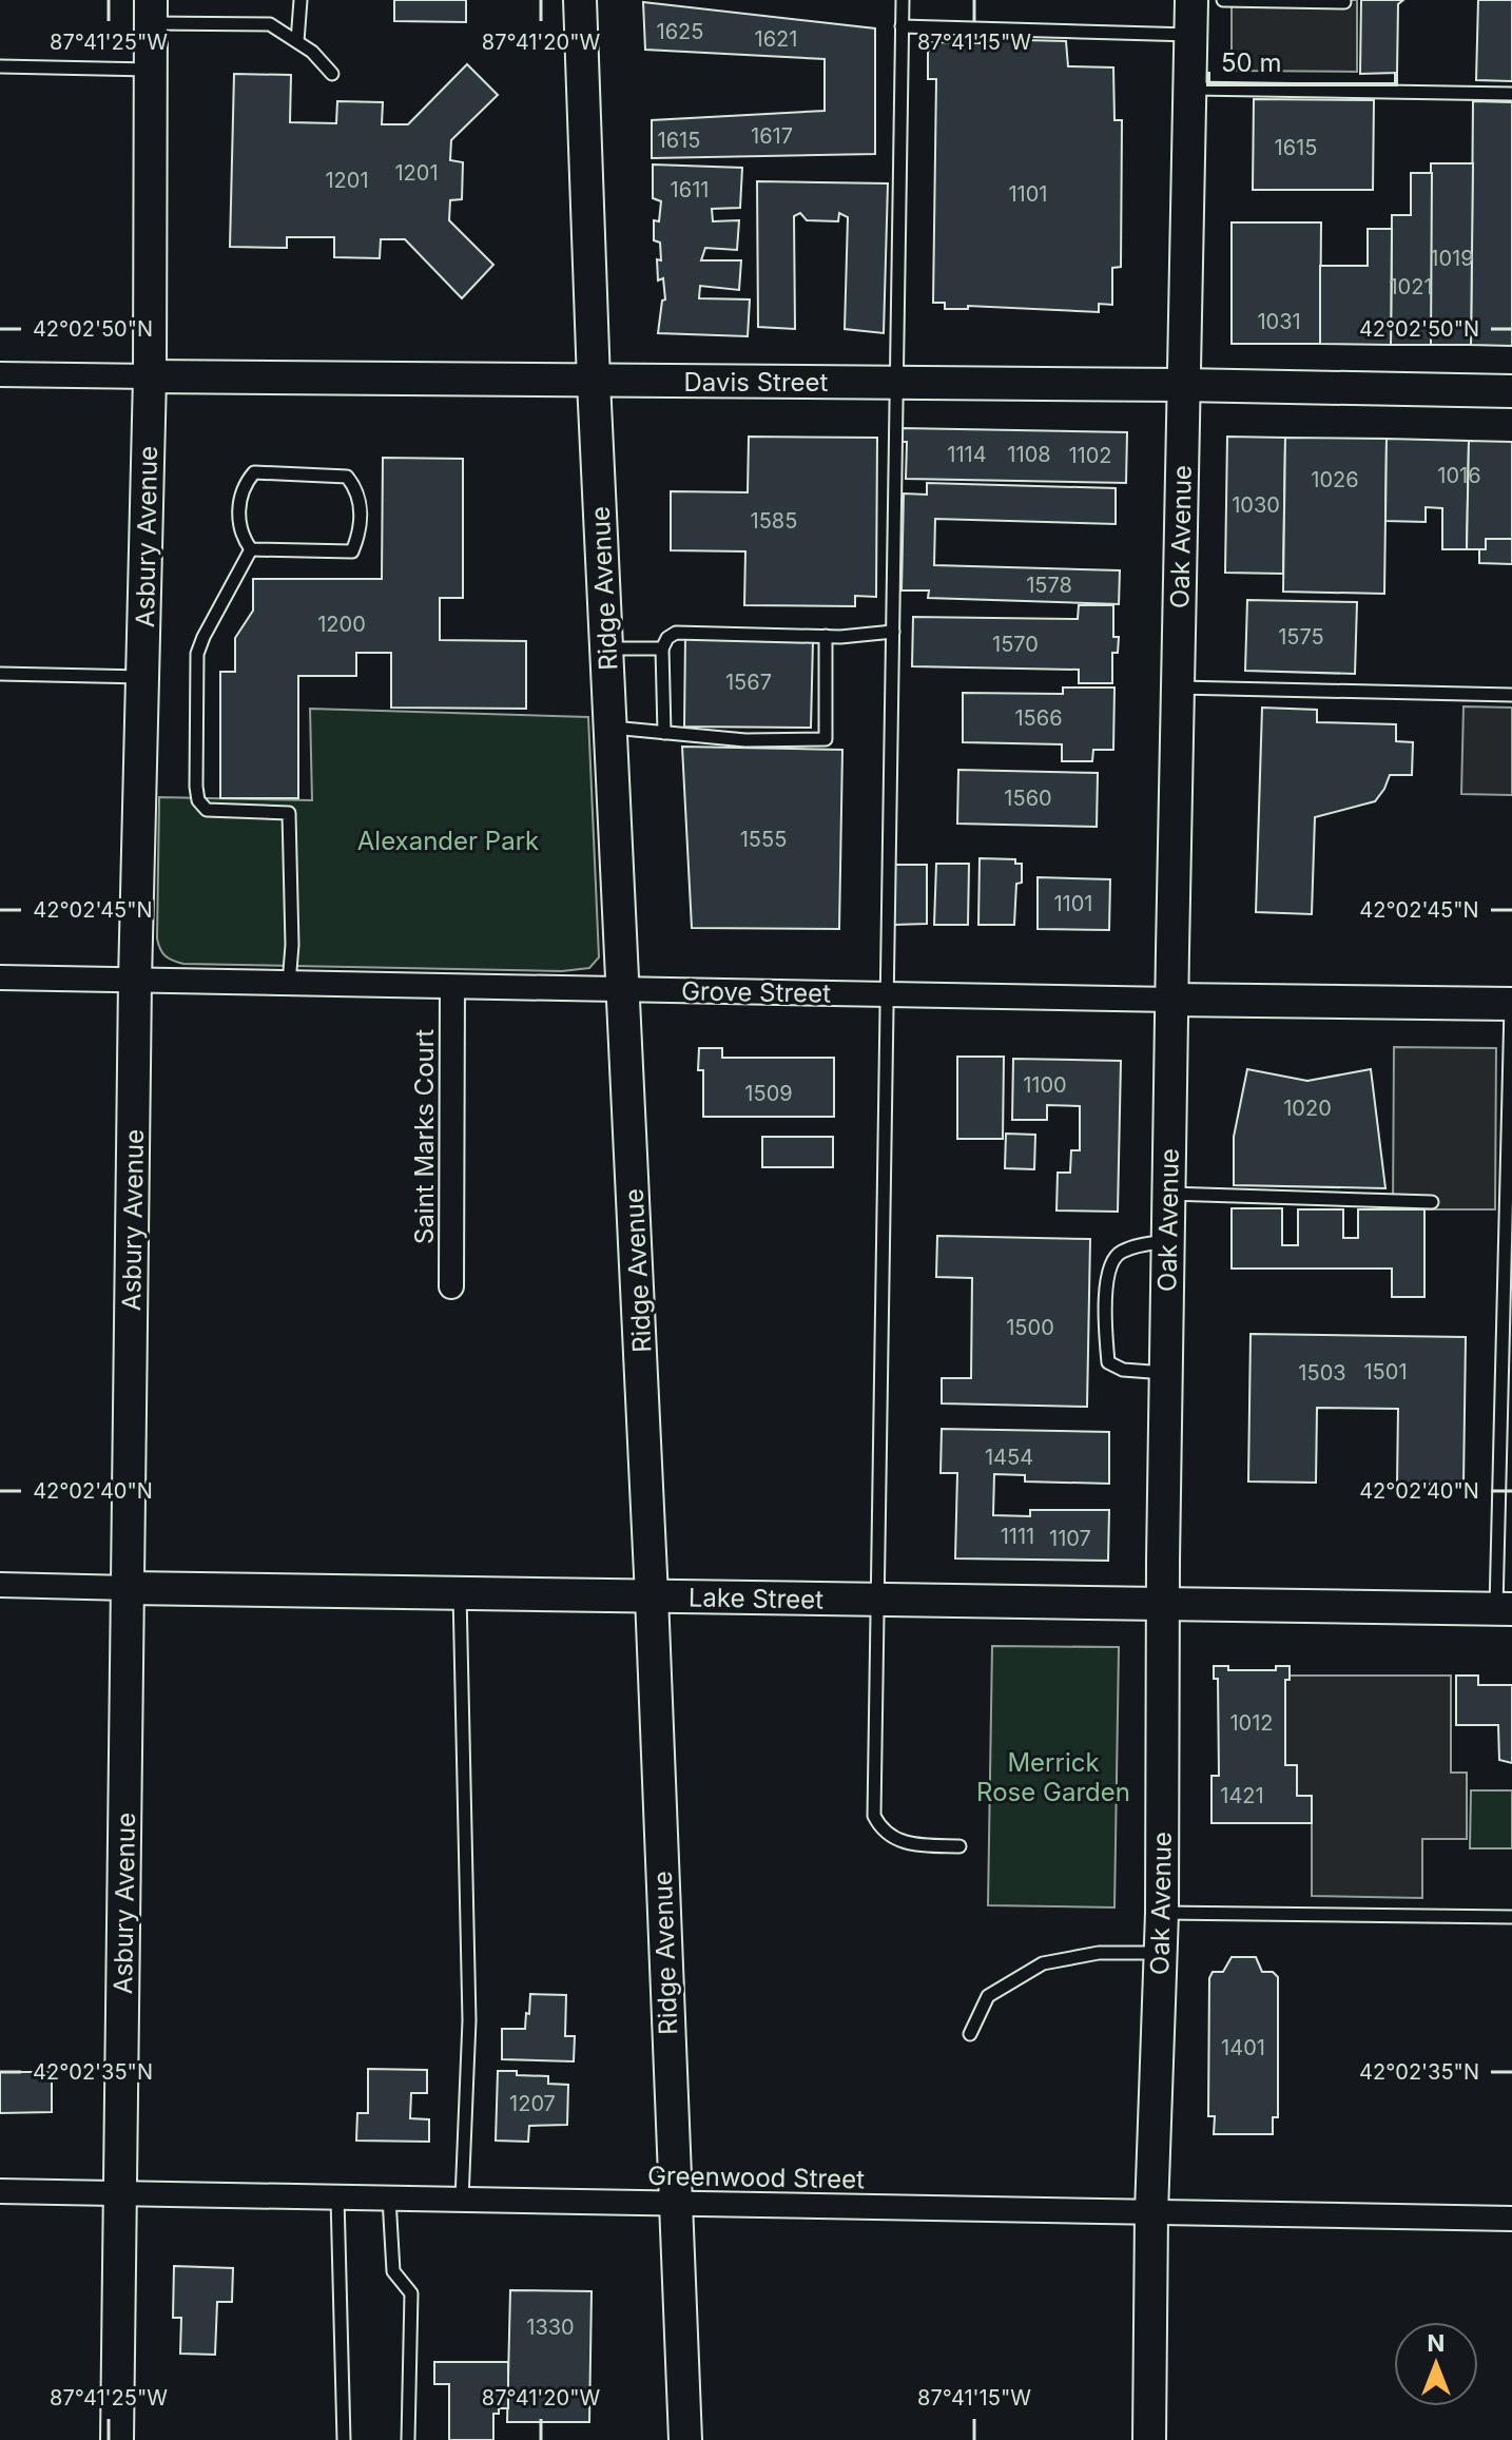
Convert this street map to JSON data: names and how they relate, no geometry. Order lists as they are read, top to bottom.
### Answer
{
  "streets": {
    "main road": [
      "Davis Street",
      "Asbury Avenue",
      "Oak Avenue",
      "Ridge Avenue",
      "Grove Street",
      "Lake Street"
    ],
    "street": ["Saint Marks Court", "Greenwood Street"]
  },
  "crossings": [
    ["Davis Street", "Asbury Avenue"],
    ["Davis Street", "Oak Avenue"],
    ["Davis Street", "Ridge Avenue"],
    ["Asbury Avenue", "Grove Street"],
    ["Asbury Avenue", "Lake Street"],
    ["Asbury Avenue", "Greenwood Street"],
    ["Oak Avenue", "Grove Street"],
    ["Oak Avenue", "Lake Street"],
    ["Oak Avenue", "Greenwood Street"],
    ["Ridge Avenue", "Grove Street"],
    ["Ridge Avenue", "Lake Street"],
    ["Ridge Avenue", "Greenwood Street"],
    ["Grove Street", "Saint Marks Court"]
  ],
  "parks": ["Alexander Park", "Merrick Rose Garden"],
  "house_numbers": [
    "1625",
    "1621",
    "1617",
    "1615",
    "1615",
    "1201",
    "1201",
    "1611",
    "1101",
    "1019",
    "1021",
    "1031",
    "1114",
    "1108",
    "1102",
    "1016",
    "1026",
    "1030",
    "1585",
    "1578",
    "1200",
    "1575",
    "1570",
    "1567",
    "1566",
    "1560",
    "1555",
    "1101",
    "1100",
    "1509",
    "1020",
    "1500",
    "1501",
    "1503",
    "1454",
    "1111",
    "1107",
    "1012",
    "1421",
    "1401",
    "1207",
    "1330"
  ],
  "scale_bar": "50 m",
  "north": "top",
  "coordinates": [
    "87°41'25\"W",
    "87°41'20\"W",
    "87°41'15\"W",
    "42°02'50\"N",
    "42°02'45\"N",
    "42°02'40\"N",
    "42°02'35\"N"
  ]
}
